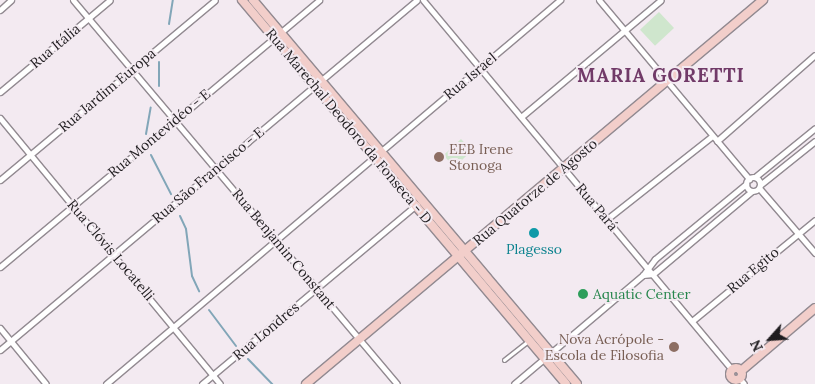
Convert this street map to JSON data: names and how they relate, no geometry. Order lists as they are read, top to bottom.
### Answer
{
  "streets": {
    "street": [
      "Rua Itália",
      "Rua Israel",
      "Rua Jardim Europa",
      "Rua Marechal Deodoro da Fonseca - D",
      "Rua Montevidéo - E",
      "Rua São Francisco - E",
      "Rua Quatorze de Agosto",
      "Rua Pará",
      "Rua Benjamin Constant",
      "Rua Clóvis Locatelli",
      "Rua Egito",
      "Rua Londres"
    ]
  },
  "crossings": [
    ["Rua Itália", "Rua Benjamin Constant"],
    ["Rua Israel", "Rua Marechal Deodoro da Fonseca - D"],
    ["Rua Israel", "Rua Pará"],
    ["Rua Israel", "Rua Benjamin Constant"],
    ["Rua Israel", "Rua Clóvis Locatelli"],
    ["Rua Jardim Europa", "Rua Benjamin Constant"],
    ["Rua Jardim Europa", "Rua Clóvis Locatelli"],
    ["Rua Marechal Deodoro da Fonseca - D", "Rua Montevidéo - E"],
    ["Rua Marechal Deodoro da Fonseca - D", "Rua São Francisco - E"],
    ["Rua Marechal Deodoro da Fonseca - D", "Rua Quatorze de Agosto"],
    ["Rua Marechal Deodoro da Fonseca - D", "Rua Londres"],
    ["Rua Montevidéo - E", "Rua Benjamin Constant"],
    ["Rua Montevidéo - E", "Rua Clóvis Locatelli"],
    ["Rua São Francisco - E", "Rua Benjamin Constant"],
    ["Rua São Francisco - E", "Rua Clóvis Locatelli"],
    ["Rua Quatorze de Agosto", "Rua Pará"],
    ["Rua Quatorze de Agosto", "Rua Benjamin Constant"],
    ["Rua Pará", "Rua Egito"],
    ["Rua Benjamin Constant", "Rua Londres"],
    ["Rua Clóvis Locatelli", "Rua Londres"]
  ],
  "districts": ["MARIA GORETTI"],
  "places": [
    "EEB Irene Stonoga",
    "Plagesso",
    "Aquatic Center",
    "Nova Acrópole - Escola de Filosofia"
  ],
  "north": "bottom left"
}
